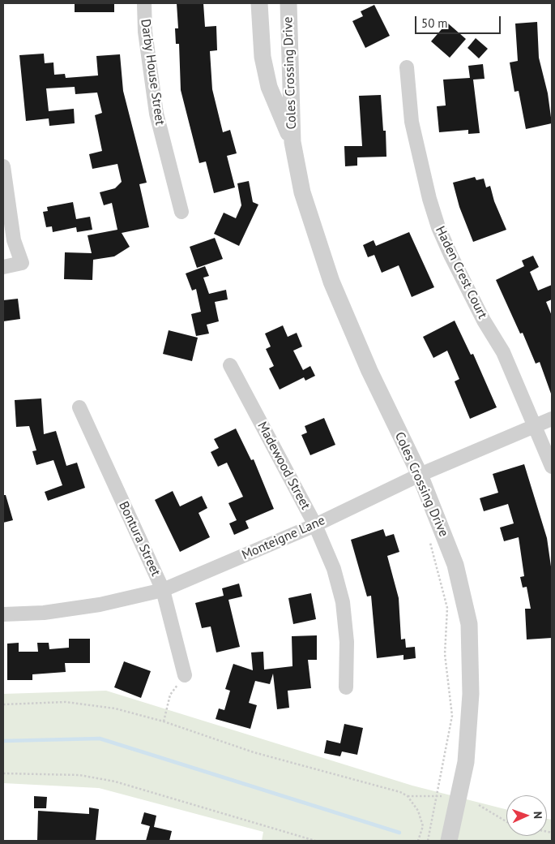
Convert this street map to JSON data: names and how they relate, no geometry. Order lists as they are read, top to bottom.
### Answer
{
  "streets": {
    "street": [
      "Darby House Street",
      "Coles Crossing Drive",
      "Haden Crest Court",
      "Madewood Street",
      "Monteigne Lane",
      "Bontura Street"
    ]
  },
  "crossings": [
    ["Coles Crossing Drive", "Monteigne Lane"],
    ["Haden Crest Court", "Monteigne Lane"],
    ["Madewood Street", "Monteigne Lane"],
    ["Monteigne Lane", "Bontura Street"]
  ],
  "scale_bar": "50 m",
  "north": "right"
}
